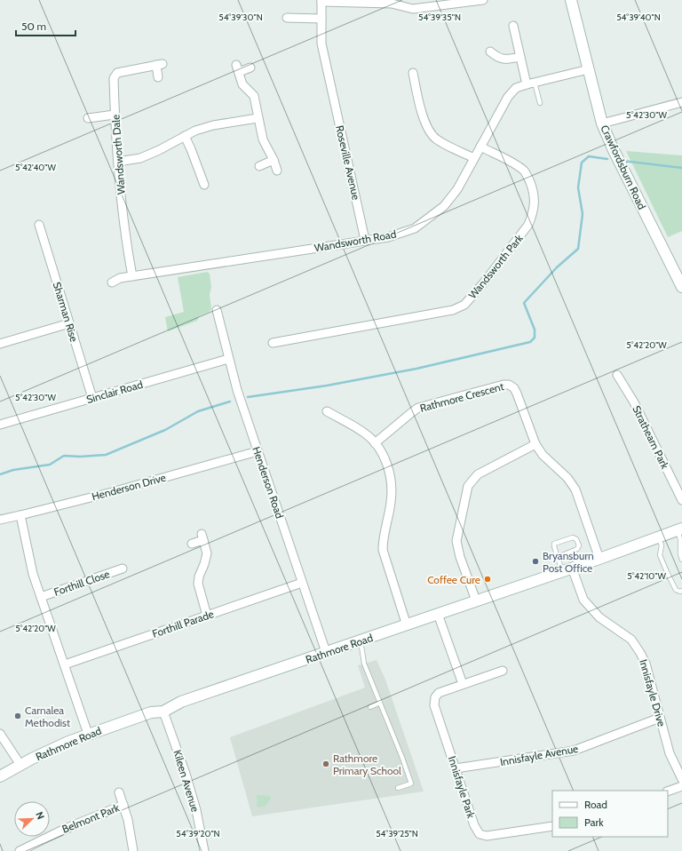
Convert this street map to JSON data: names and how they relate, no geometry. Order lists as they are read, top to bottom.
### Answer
{
  "streets": {
    "street": [
      "Wandsworth Dale",
      "Roseville Avenue",
      "Crawfordsburn Road",
      "Wandsworth Road",
      "Wandsworth Park",
      "Sharman Rise",
      "Sinclair Road",
      "Rathmore Crescent",
      "Strathearn Park",
      "Henderson Road",
      "Henderson Drive",
      "Forthill Close",
      "Forthill Parade",
      "Rathmore Road",
      "Innisfayle Drive",
      "Innisfayle Avenue",
      "Kileen Avenue",
      "Innisfayle Park",
      "Belmont Park"
    ]
  },
  "crossings": [
    ["Wandsworth Dale", "Wandsworth Road"],
    ["Roseville Avenue", "Wandsworth Road"],
    ["Crawfordsburn Road", "Wandsworth Road"],
    ["Wandsworth Road", "Wandsworth Park"],
    ["Sharman Rise", "Sinclair Road"],
    ["Sinclair Road", "Henderson Road"],
    ["Rathmore Crescent", "Rathmore Road"],
    ["Henderson Road", "Henderson Drive"],
    ["Henderson Road", "Forthill Parade"],
    ["Henderson Road", "Rathmore Road"],
    ["Rathmore Road", "Innisfayle Drive"],
    ["Rathmore Road", "Kileen Avenue"],
    ["Innisfayle Drive", "Innisfayle Avenue"],
    ["Innisfayle Avenue", "Innisfayle Park"]
  ],
  "places": [
    "Bryansburn Post Office",
    "Coffee Cure",
    "Carnalea Methodist",
    "Rathmore Primary School"
  ],
  "legend": ["Road", "Park"],
  "scale_bar": "50 m",
  "north": "top right",
  "coordinates": [
    "54°39'30\"N",
    "54°39'35\"N",
    "54°39'40\"N",
    "5°42'30\"W",
    "5°42'40\"W",
    "5°42'20\"W",
    "5°42'10\"W",
    "54°39'20\"N",
    "54°39'25\"N"
  ]
}
